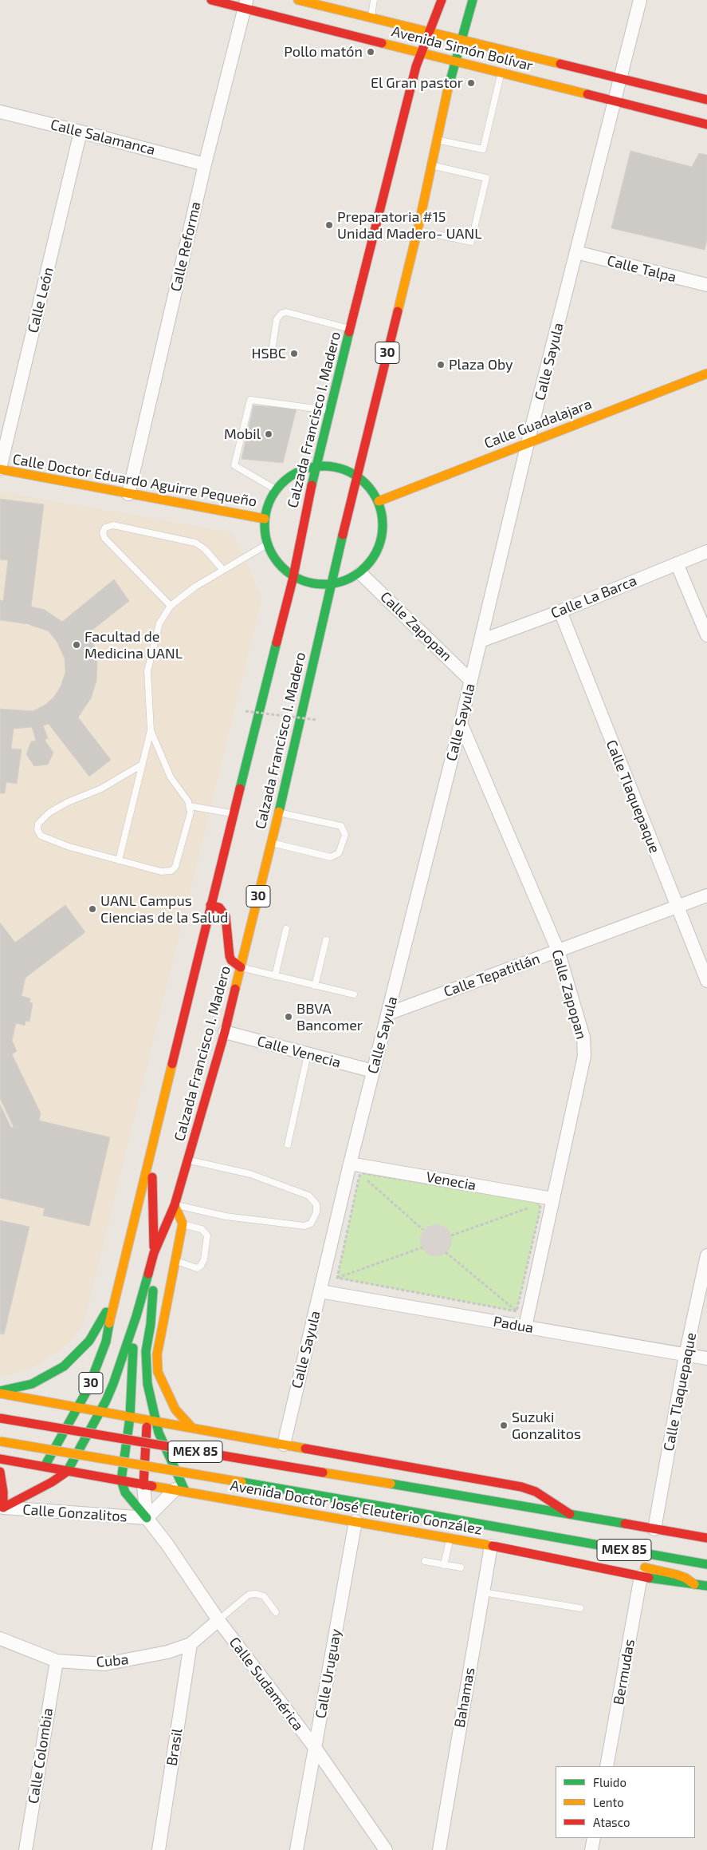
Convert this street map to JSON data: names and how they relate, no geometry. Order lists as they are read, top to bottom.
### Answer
{
  "streets": {
    "main road": [
      "Avenida Simón Bolívar",
      "30",
      "Calzada Francisco I. Madero",
      "Calle Guadalajara",
      "Calle Doctor Eduardo Aguirre Pequeño",
      "MEX 85",
      "Avenida Doctor José Eleuterio González"
    ],
    "street": [
      "Calle Salamanca",
      "Calle Reforma",
      "Calle Talpa",
      "Calle León",
      "Calle Sayula",
      "Calle La Barca",
      "Calle Zapopan",
      "Calle Tlaquepaque",
      "Calle Tepatitlán",
      "Calle Venecia",
      "Venecia",
      "Padua",
      "Calle Gonzalitos",
      "Cuba",
      "Bermudas",
      "Calle Uruguay",
      "Calle Sudamérica",
      "Bahamas",
      "Brasil",
      "Calle Colombia"
    ]
  },
  "crossings": [
    ["Avenida Simón Bolívar", "Calle Reforma"],
    ["Avenida Simón Bolívar", "Calle Sayula"],
    ["Avenida Simón Bolívar", "Calzada Francisco I. Madero"],
    ["Calle Salamanca", "Calle Reforma"],
    ["Calle Salamanca", "Calle León"],
    ["Calle Reforma", "Calle Doctor Eduardo Aguirre Pequeño"],
    ["Calle Talpa", "Calle Sayula"],
    ["Calle León", "Calle Doctor Eduardo Aguirre Pequeño"],
    ["Calle Sayula", "Calle Guadalajara"],
    ["Calle Sayula", "Calle La Barca"],
    ["Calle Sayula", "Calle Zapopan"],
    ["Calle Sayula", "Calle Tepatitlán"],
    ["Calle Sayula", "Calle Venecia"],
    ["Calle Sayula", "Venecia"],
    ["Calle Sayula", "Padua"],
    ["Calle Sayula", "Avenida Doctor José Eleuterio González"],
    ["Calzada Francisco I. Madero", "Calle Venecia"],
    ["Calzada Francisco I. Madero", "Avenida Doctor José Eleuterio González"],
    ["Calle La Barca", "Calle Tlaquepaque"],
    ["Calle Zapopan", "Calle Tepatitlán"],
    ["Calle Zapopan", "Venecia"],
    ["Calle Zapopan", "Padua"],
    ["Calle Tlaquepaque", "Calle Tepatitlán"],
    ["Calle Tlaquepaque", "Padua"],
    ["Calle Tlaquepaque", "Avenida Doctor José Eleuterio González"],
    ["Avenida Doctor José Eleuterio González", "Bermudas"],
    ["Avenida Doctor José Eleuterio González", "Calle Uruguay"],
    ["Avenida Doctor José Eleuterio González", "Bahamas"],
    ["Calle Gonzalitos", "Calle Sudamérica"],
    ["Cuba", "Calle Sudamérica"],
    ["Cuba", "Brasil"],
    ["Cuba", "Calle Colombia"],
    ["Calle Uruguay", "Calle Sudamérica"]
  ],
  "places": [
    "Pollo matón",
    "El Gran pastor",
    "Preparatoria #15 Unidad Madero- UANL",
    "HSBC",
    "Plaza Oby",
    "Mobil",
    "Facultad de Medicina UANL",
    "UANL Campus Ciencias de la Salud",
    "BBVA Bancomer",
    "Suzuki Gonzalitos"
  ],
  "legend": ["Fluido", "Lento", "Atasco"]
}
